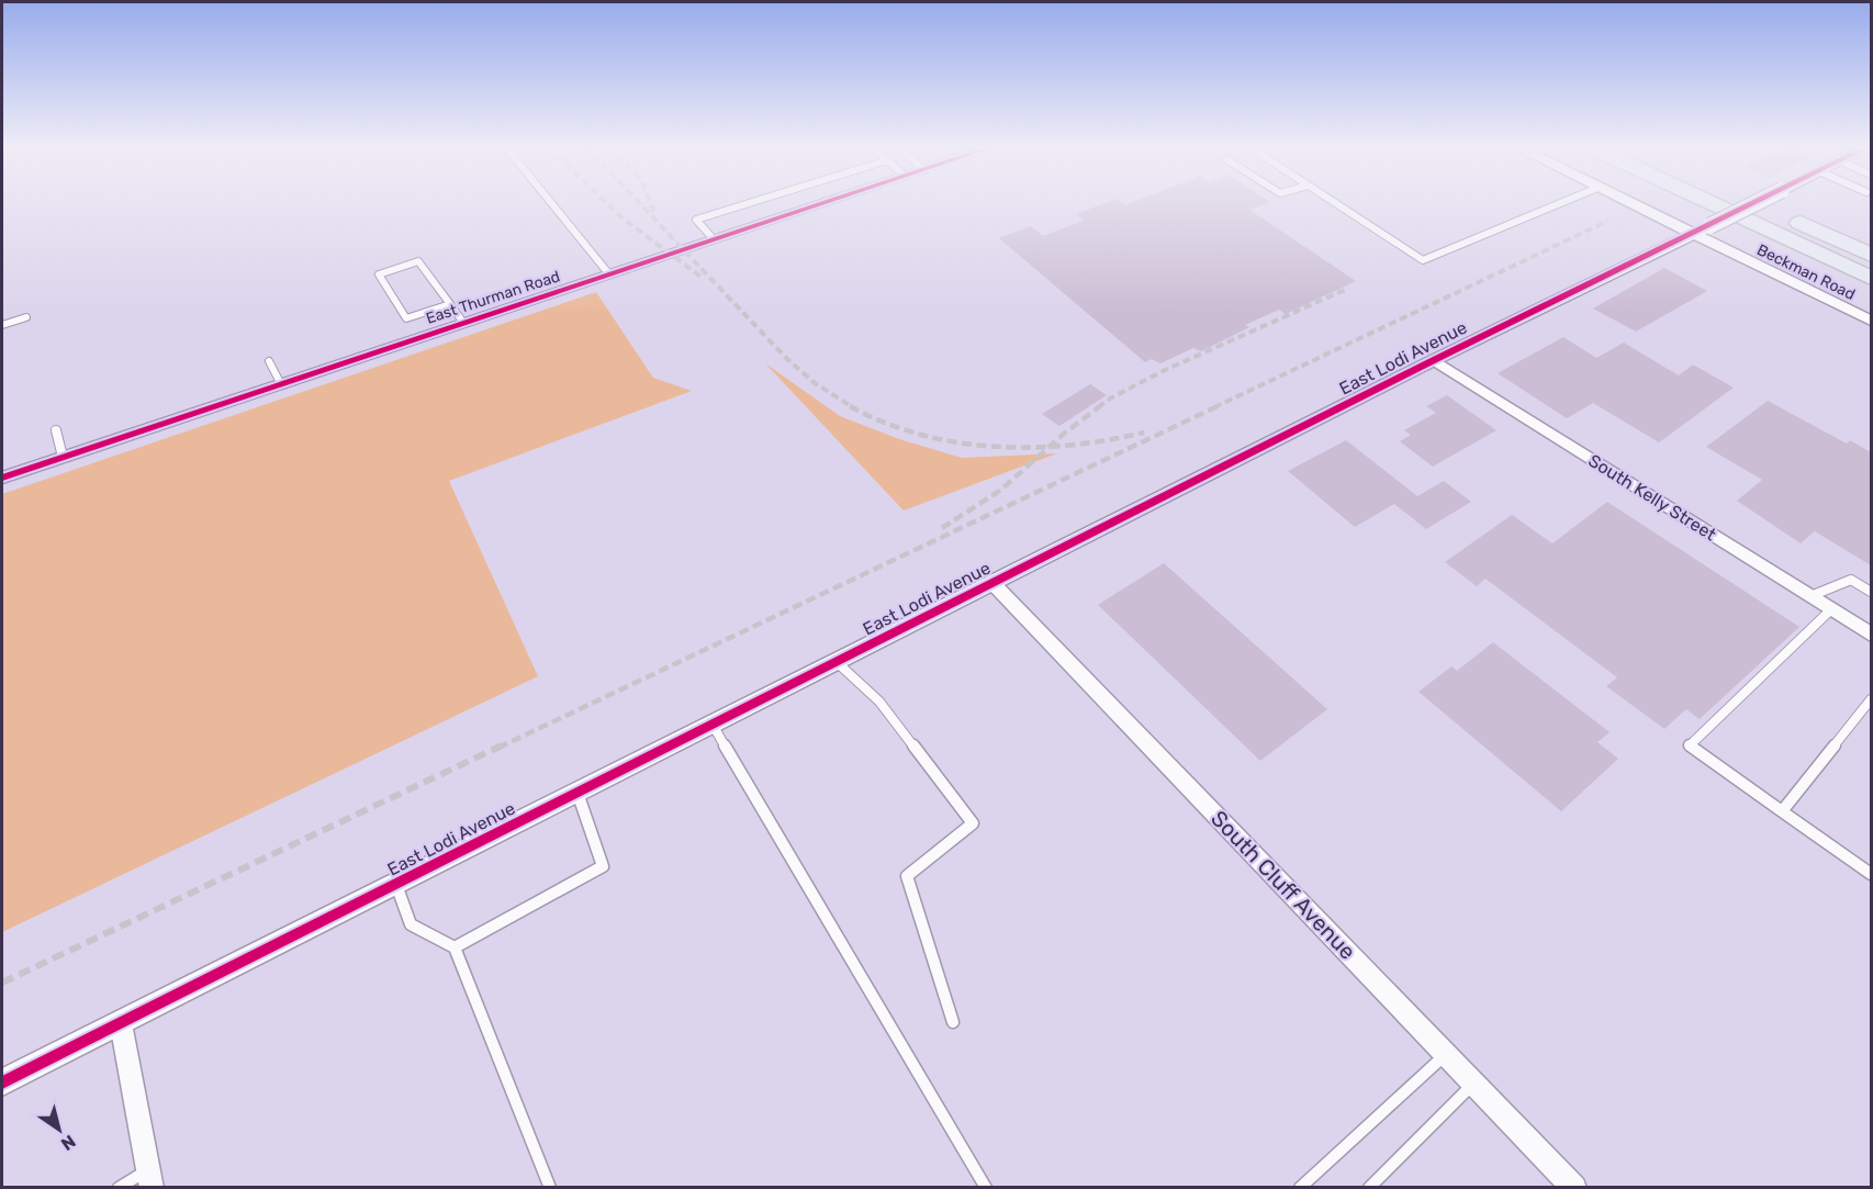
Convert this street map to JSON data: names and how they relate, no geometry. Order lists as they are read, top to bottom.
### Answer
{
  "streets": {
    "street": [
      "Beckman Road",
      "East Thurman Road",
      "East Lodi Avenue",
      "South Kelly Street",
      "South Cluff Avenue"
    ]
  },
  "crossings": [
    ["Beckman Road", "East Lodi Avenue"],
    ["East Lodi Avenue", "South Kelly Street"],
    ["East Lodi Avenue", "South Cluff Avenue"]
  ],
  "north": "bottom right"
}
